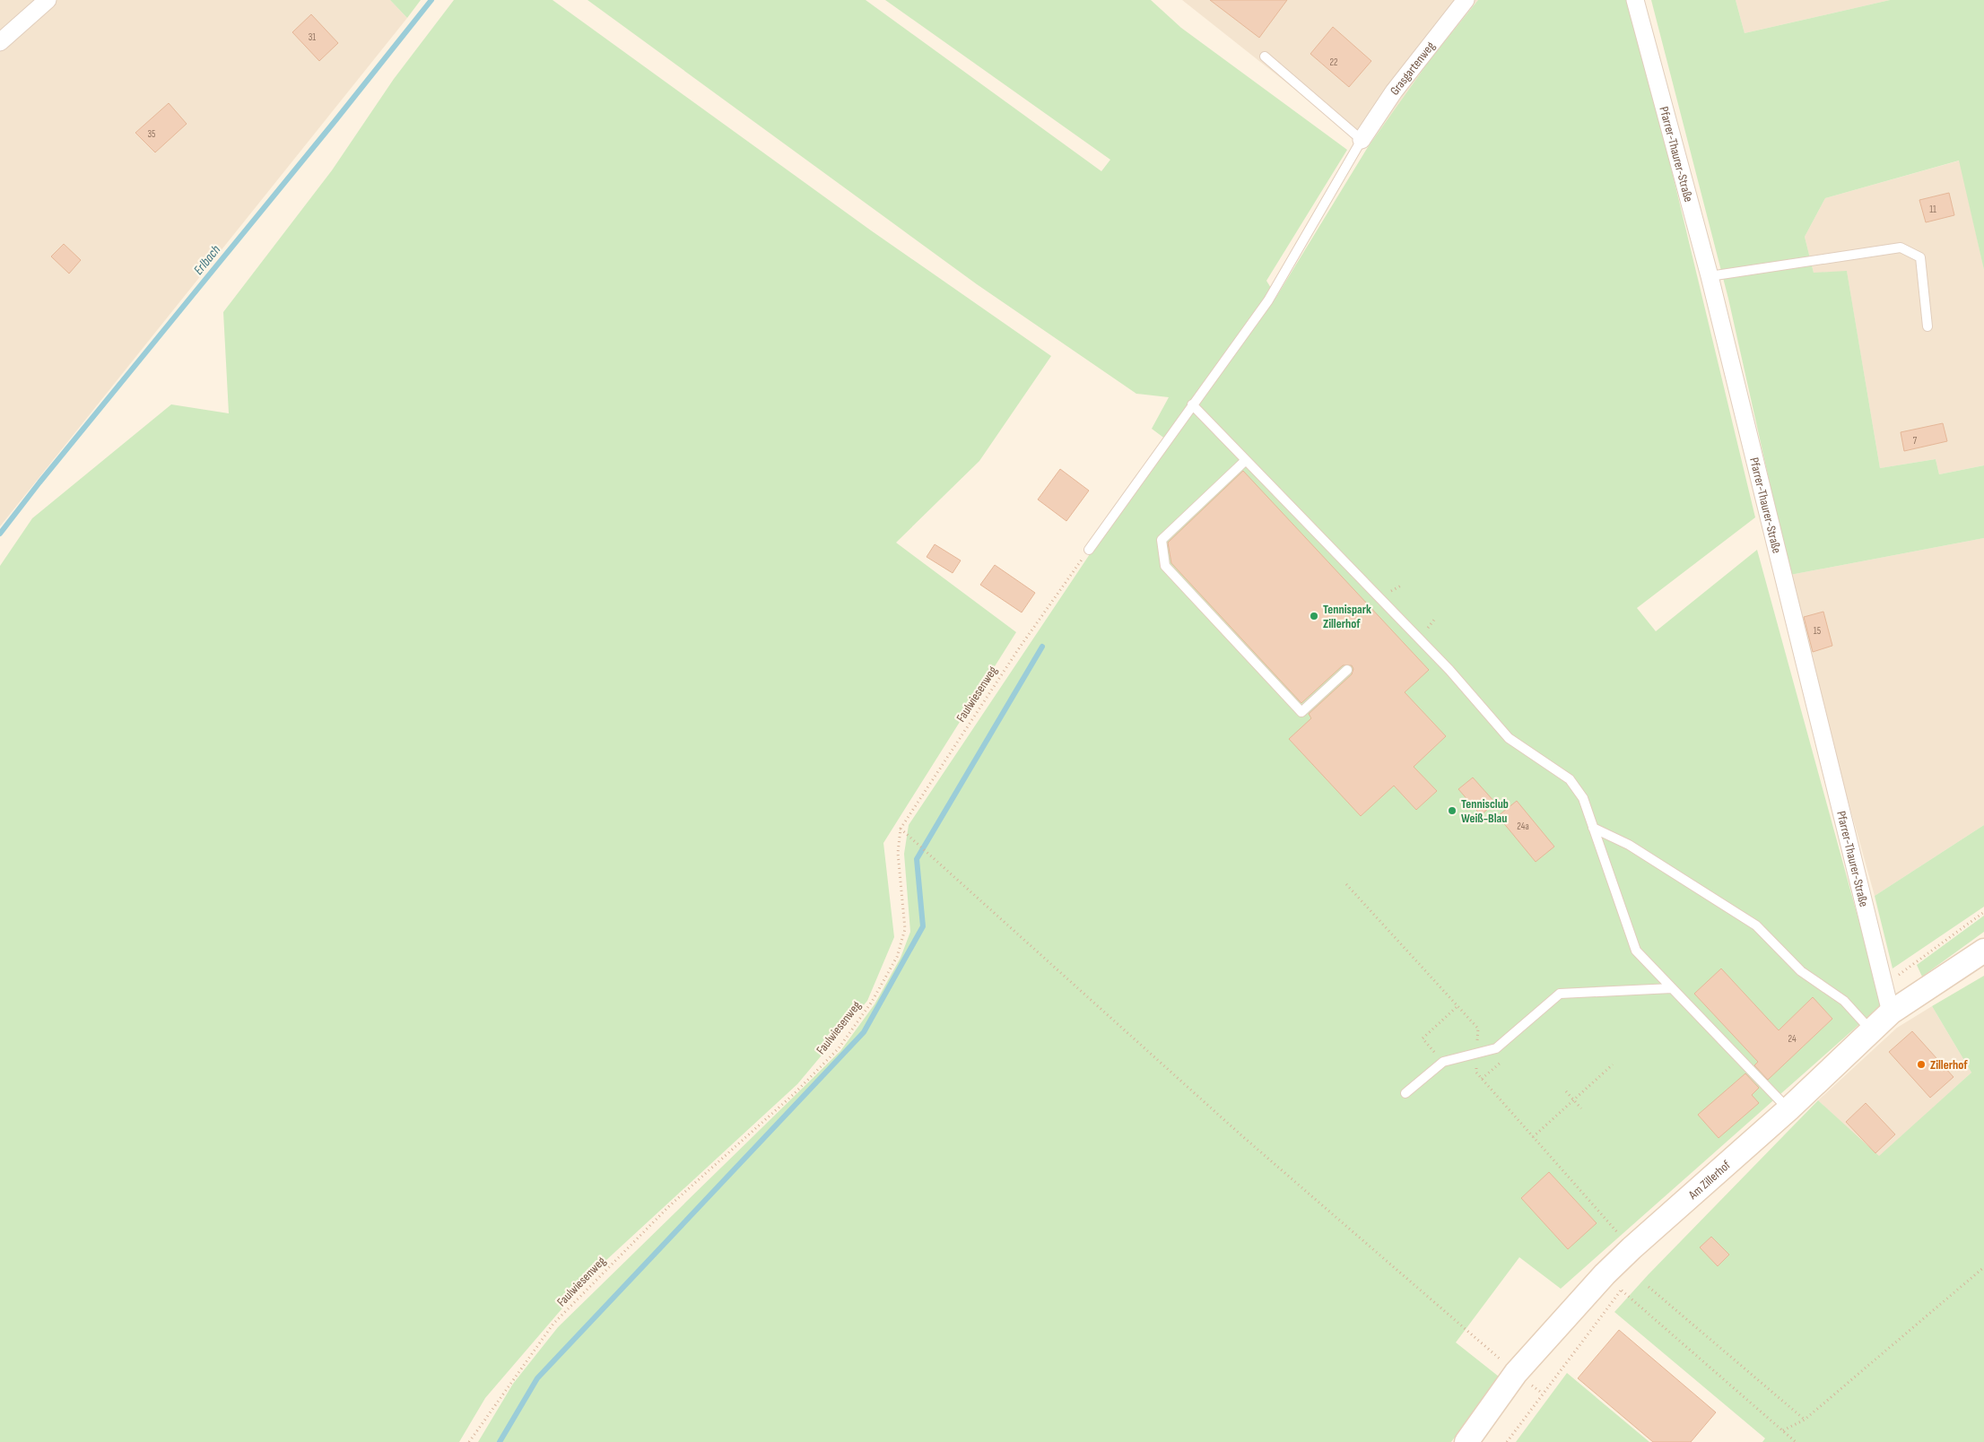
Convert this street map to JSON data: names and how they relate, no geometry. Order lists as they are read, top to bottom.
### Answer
{
  "streets": {
    "street": ["Grasgartenweg", "Pfarrer-Thaurer-Straße", "Am Zillerhof"],
    "path": ["Faulwiesenweg"]
  },
  "crossings": [
    ["Pfarrer-Thaurer-Straße", "Am Zillerhof"]
  ],
  "water": ["Erlbach"],
  "places": ["Tennispark Zillerhof", "Tennisclub Weiß-Blau", "Zillerhof"],
  "house_numbers": [
    "31",
    "22",
    "35",
    "11",
    "7",
    "15",
    "24a",
    "24"
  ]
}
